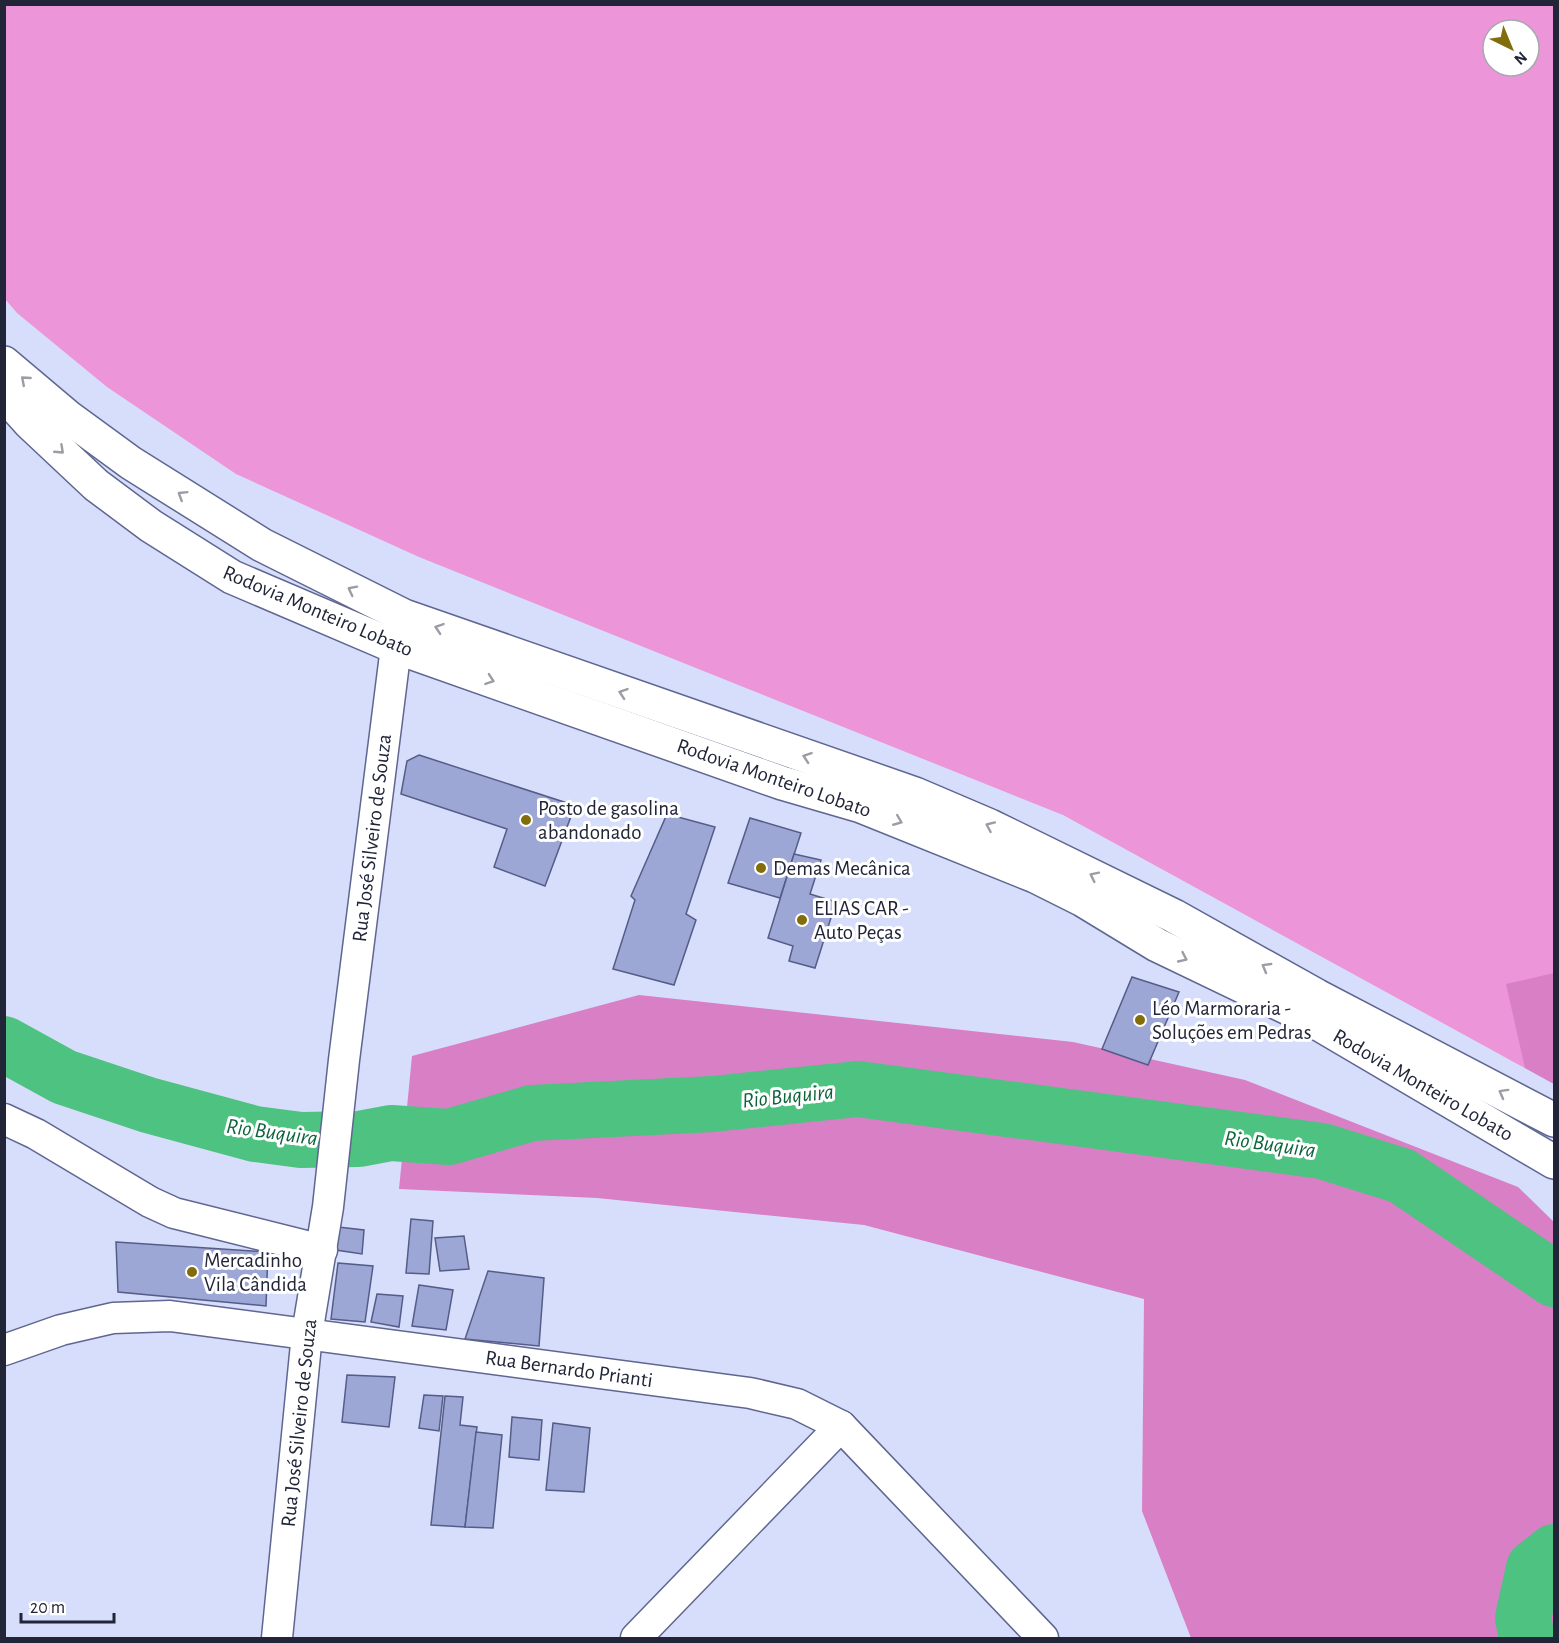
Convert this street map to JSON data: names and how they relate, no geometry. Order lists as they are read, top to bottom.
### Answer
{
  "streets": {
    "main road": ["Rodovia Monteiro Lobato"],
    "street": ["Rua José Silveiro de Souza", "Rua Bernardo Prianti"]
  },
  "crossings": [
    ["Rodovia Monteiro Lobato", "Rua José Silveiro de Souza"],
    ["Rua José Silveiro de Souza", "Rua Bernardo Prianti"]
  ],
  "water": ["Rio Buquira"],
  "places": [
    "Posto de gasolina abandonado",
    "Demas Mecânica",
    "ELIAS CAR - Auto Peças",
    "Léo Marmoraria - Soluções em Pedras",
    "Mercadinho Vila Cândida"
  ],
  "scale_bar": "20 m",
  "north": "bottom right"
}
